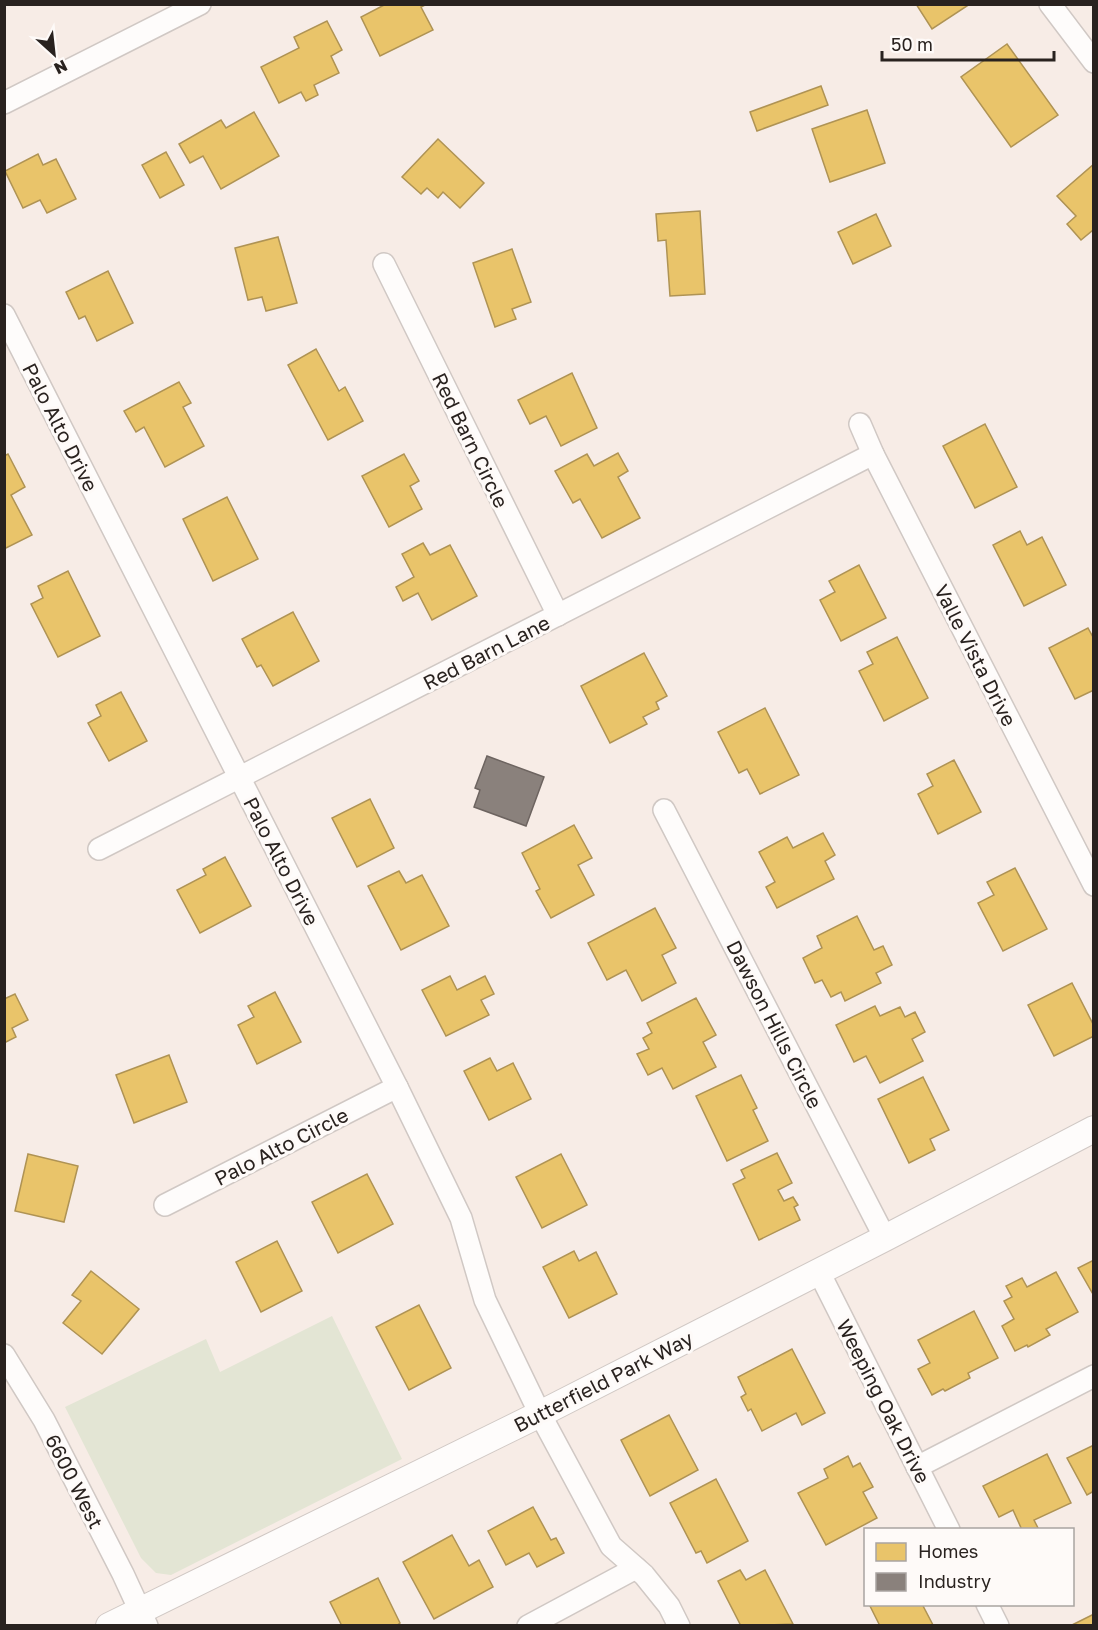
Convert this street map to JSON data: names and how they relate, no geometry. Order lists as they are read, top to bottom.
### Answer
{
  "streets": {
    "street": [
      "Palo Alto Drive",
      "Red Barn Circle",
      "Red Barn Lane",
      "Valle Vista Drive",
      "Dawson Hills Circle",
      "Palo Alto Circle",
      "Butterfield Park Way",
      "Weeping Oak Drive",
      "6600 West"
    ]
  },
  "crossings": [
    ["Palo Alto Drive", "Red Barn Lane"],
    ["Palo Alto Drive", "Palo Alto Circle"],
    ["Palo Alto Drive", "Butterfield Park Way"],
    ["Red Barn Circle", "Red Barn Lane"],
    ["Red Barn Lane", "Valle Vista Drive"],
    ["Dawson Hills Circle", "Butterfield Park Way"],
    ["Butterfield Park Way", "Weeping Oak Drive"],
    ["Butterfield Park Way", "6600 West"]
  ],
  "legend": ["Homes", "Industry"],
  "scale_bar": "50 m",
  "north": "bottom right"
}
